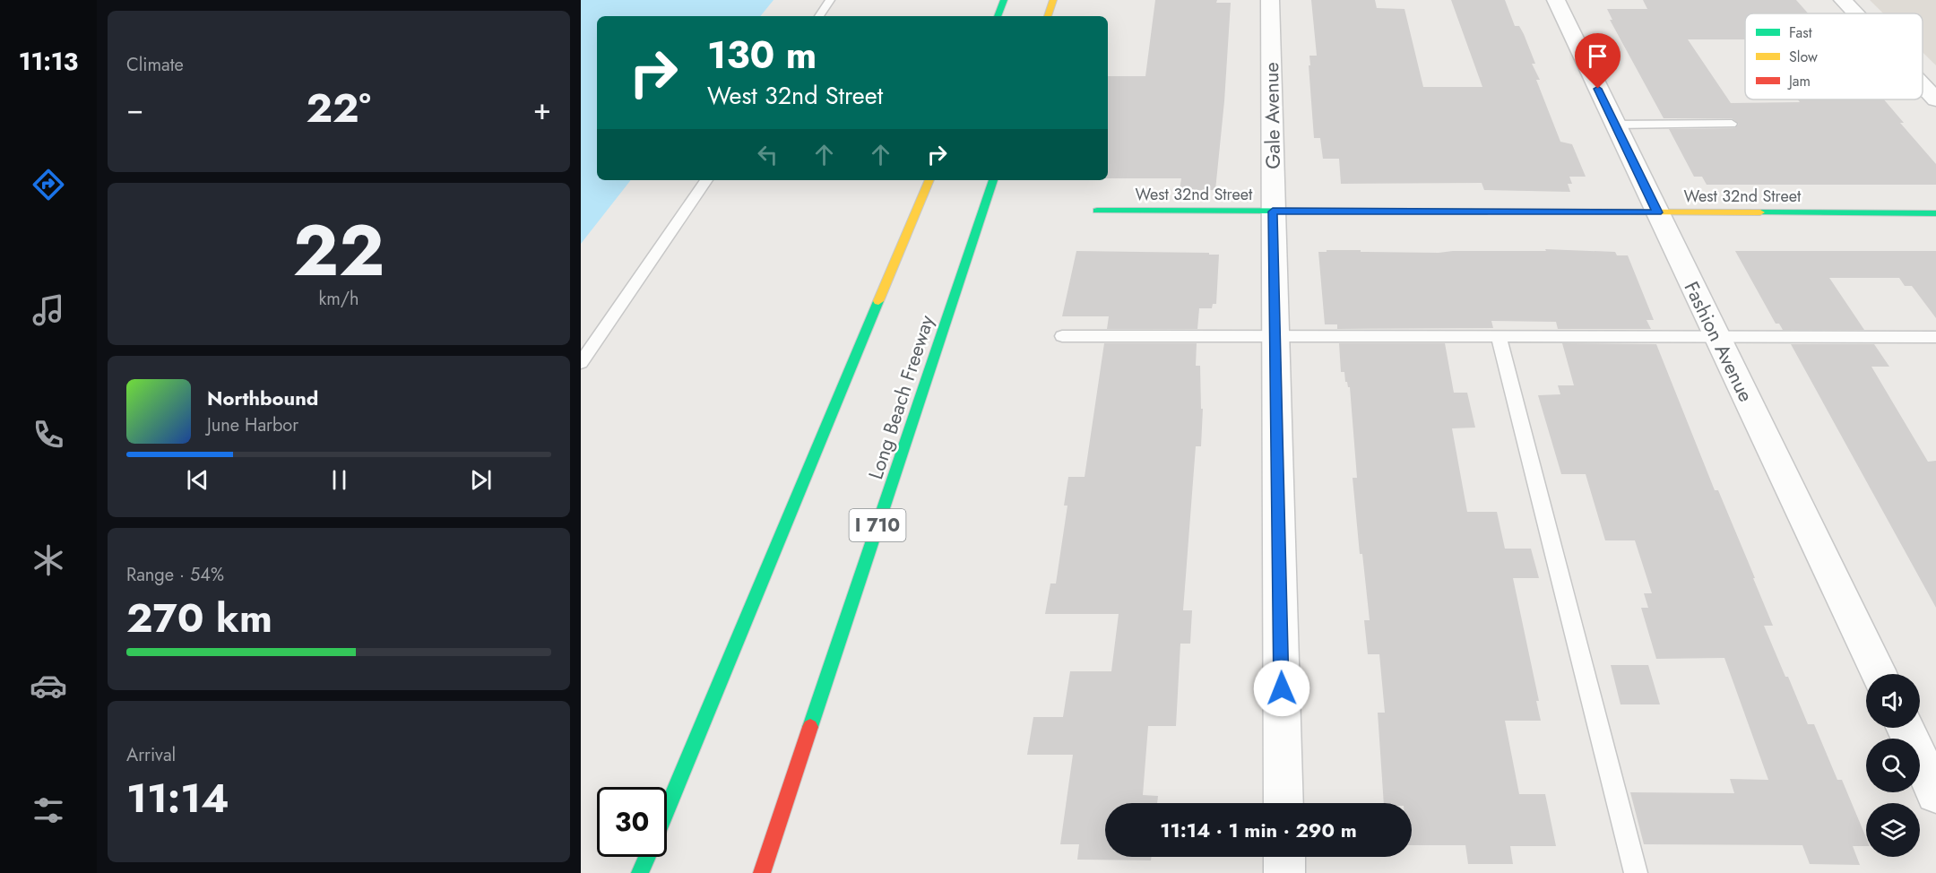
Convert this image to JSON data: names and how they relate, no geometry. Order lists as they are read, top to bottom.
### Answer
{
  "streets": {
    "main road": ["West 32nd Street", "Long Beach Freeway", "I 710"],
    "street": ["Gale Avenue", "Fashion Avenue"]
  },
  "crossings": [
    ["Gale Avenue", "West 32nd Street"],
    ["West 32nd Street", "Fashion Avenue"]
  ],
  "legend": ["Fast", "Slow", "Jam"],
  "page": {
    "tabs": "11:13",
    "tile": [
      "Climate",
      ["22", "km/h"],
      ["Range · 54%", "270 km"],
      ["Arrival", "11:14"]
    ],
    "turn": ["130 m", "West 32nd Street"],
    "heat": ["−", "22°", "+"],
    "song": ["Northbound", "June Harbor"],
    "limit": "30",
    "trip": "11:14 · 1 min · 290 m"
  }
}
